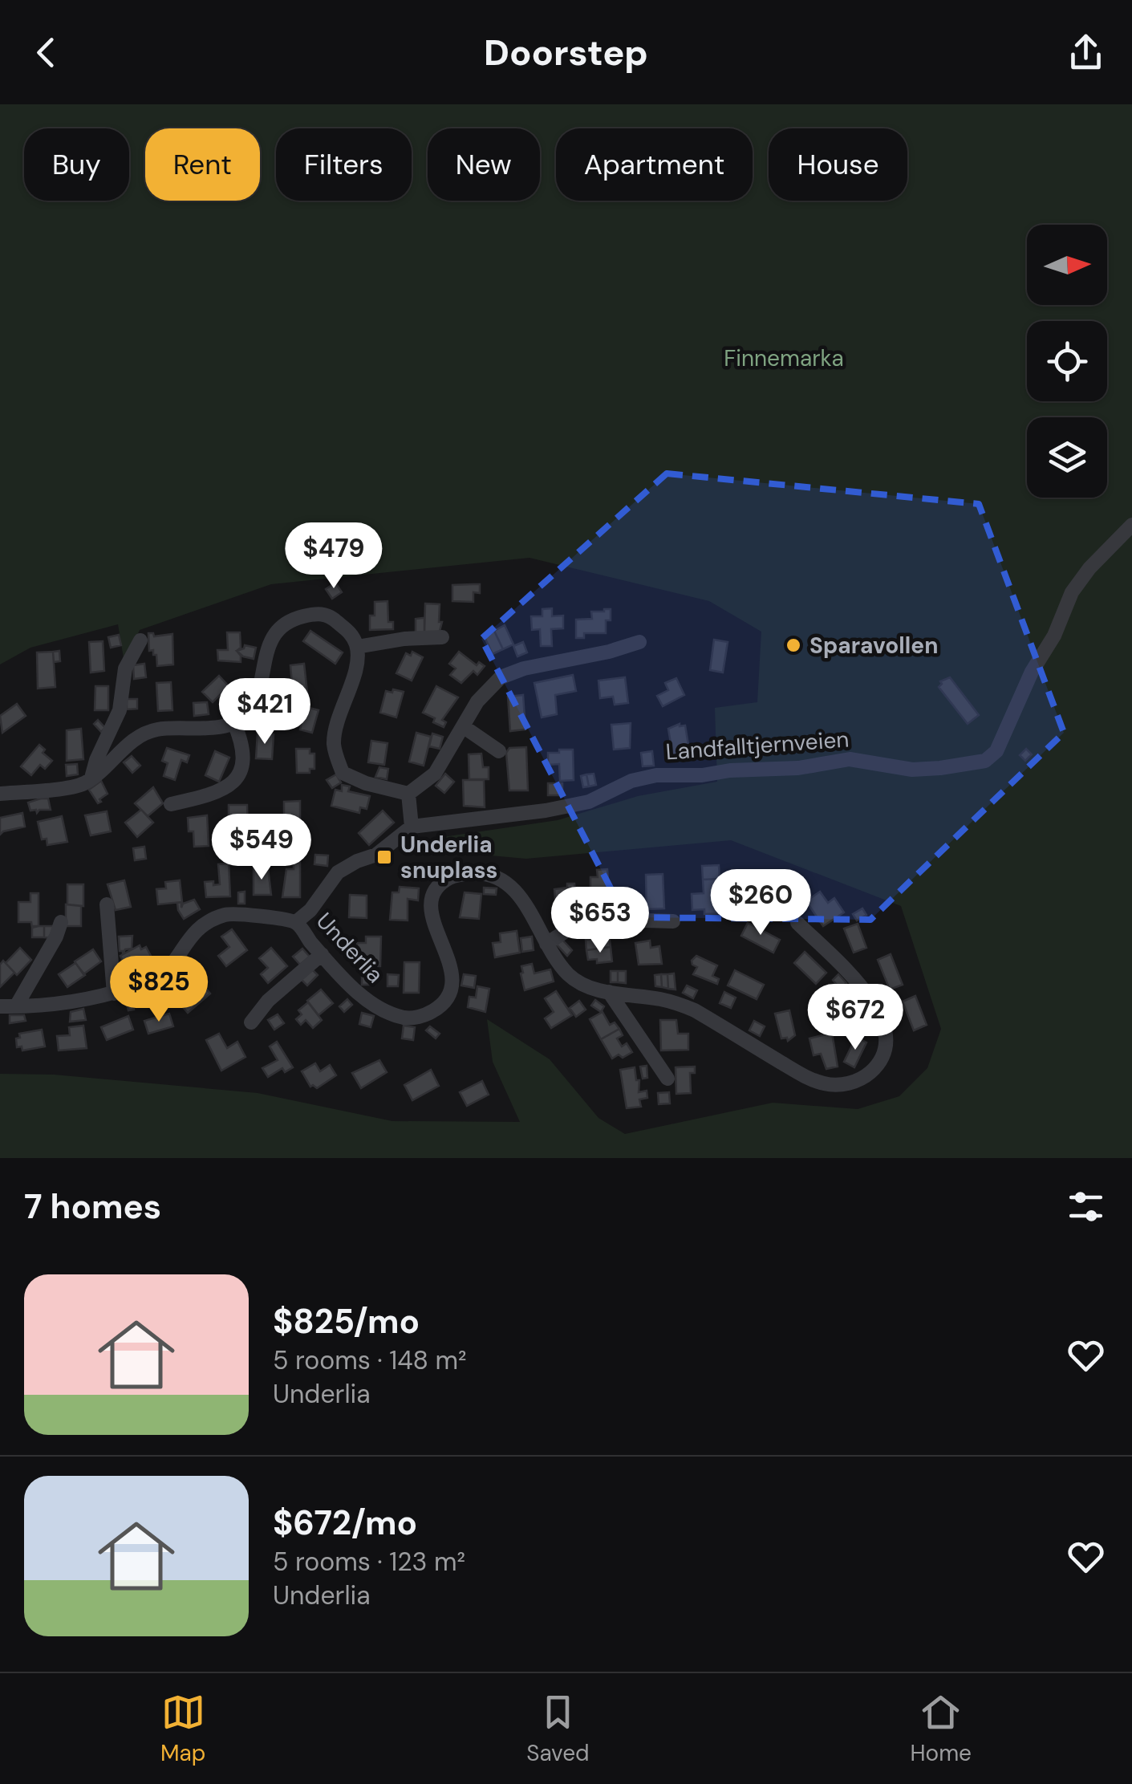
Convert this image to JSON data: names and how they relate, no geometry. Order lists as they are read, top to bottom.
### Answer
{
  "streets": {
    "street": ["Landfalltjernveien", "Underlia"]
  },
  "parks": ["Finnemarka"],
  "places": {
    "other": ["Sparavollen"],
    "transit": ["Underlia snuplass"]
  },
  "north": "right",
  "page": {
    "header": "Doorstep",
    "chip": [
      "Buy",
      "Rent",
      "Filters",
      "New",
      "Apartment",
      "House"
    ],
    "price": [
      "$479",
      "$421",
      "$549",
      "$260",
      "$653",
      "$825",
      "$672"
    ],
    "heading": "7 homes",
    "list": [
      {
        "name": "$825/mo",
        "note": "5 rooms · 148 m² · Underlia"
      },
      {
        "name": "$672/mo",
        "note": "5 rooms · 123 m² · Underlia"
      }
    ],
    "tabs": ["Map", "Saved", "Home"]
  }
}
